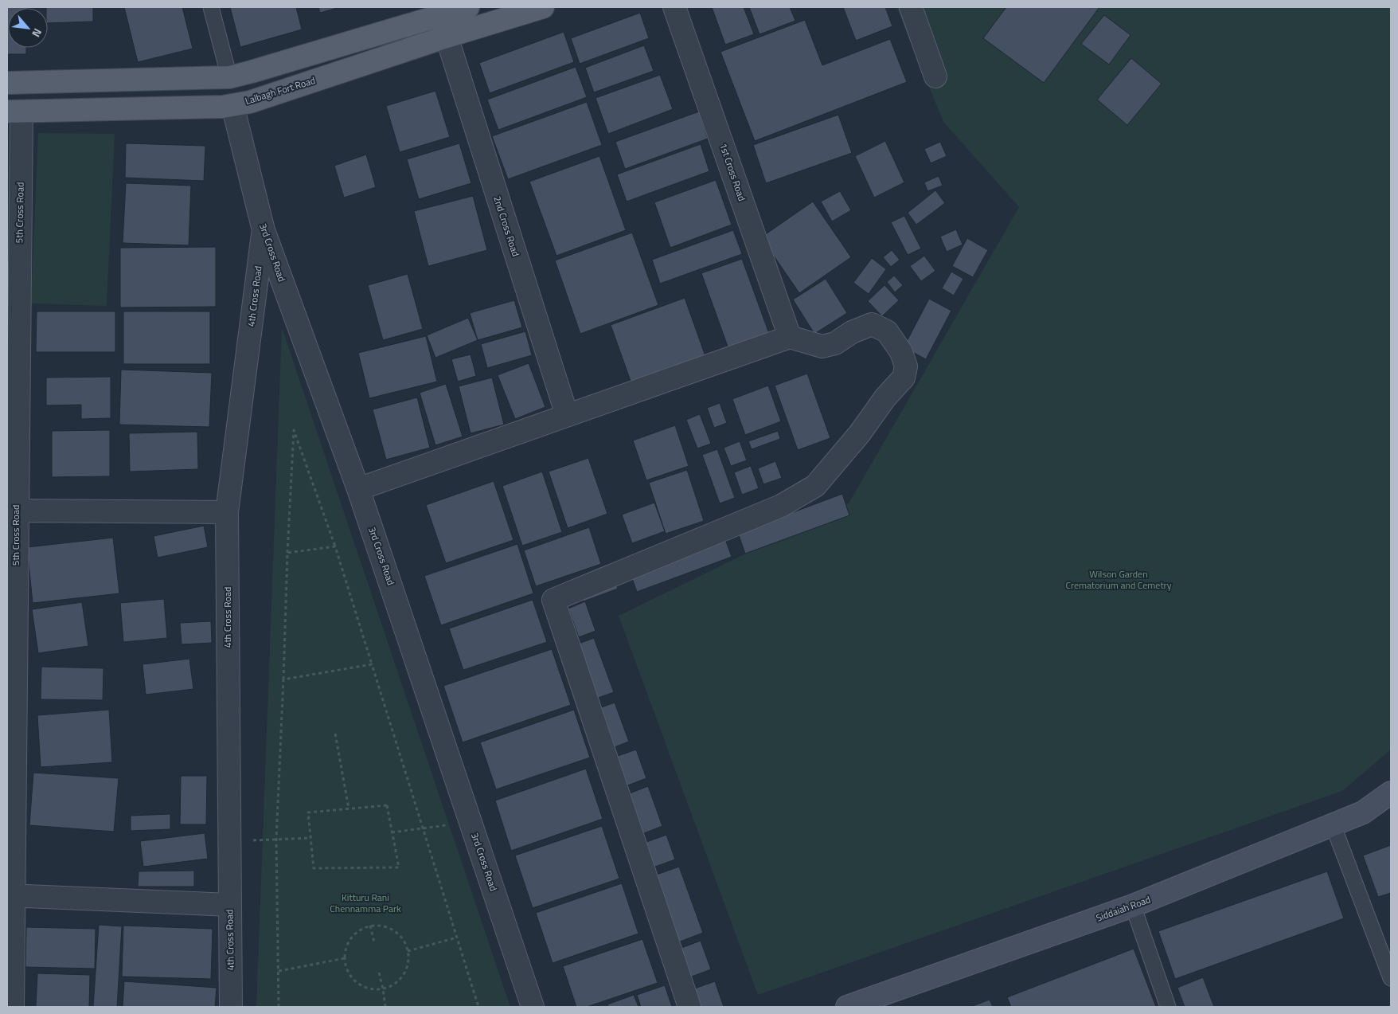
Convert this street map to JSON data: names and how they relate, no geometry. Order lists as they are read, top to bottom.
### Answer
{
  "streets": {
    "main road": ["Lalbagh Fort Road", "Siddaiah Road"],
    "street": [
      "1st Cross Road",
      "5th Cross Road",
      "2nd Cross Road",
      "3rd Cross Road",
      "4th Cross Road"
    ]
  },
  "crossings": [
    ["Lalbagh Fort Road", "5th Cross Road"],
    ["Lalbagh Fort Road", "2nd Cross Road"],
    ["Lalbagh Fort Road", "3rd Cross Road"],
    ["3rd Cross Road", "4th Cross Road"]
  ],
  "parks": ["Wilson Garden Crematorium and Cemetry", "Kitturu Rani Chennamma Park"],
  "north": "bottom right"
}
